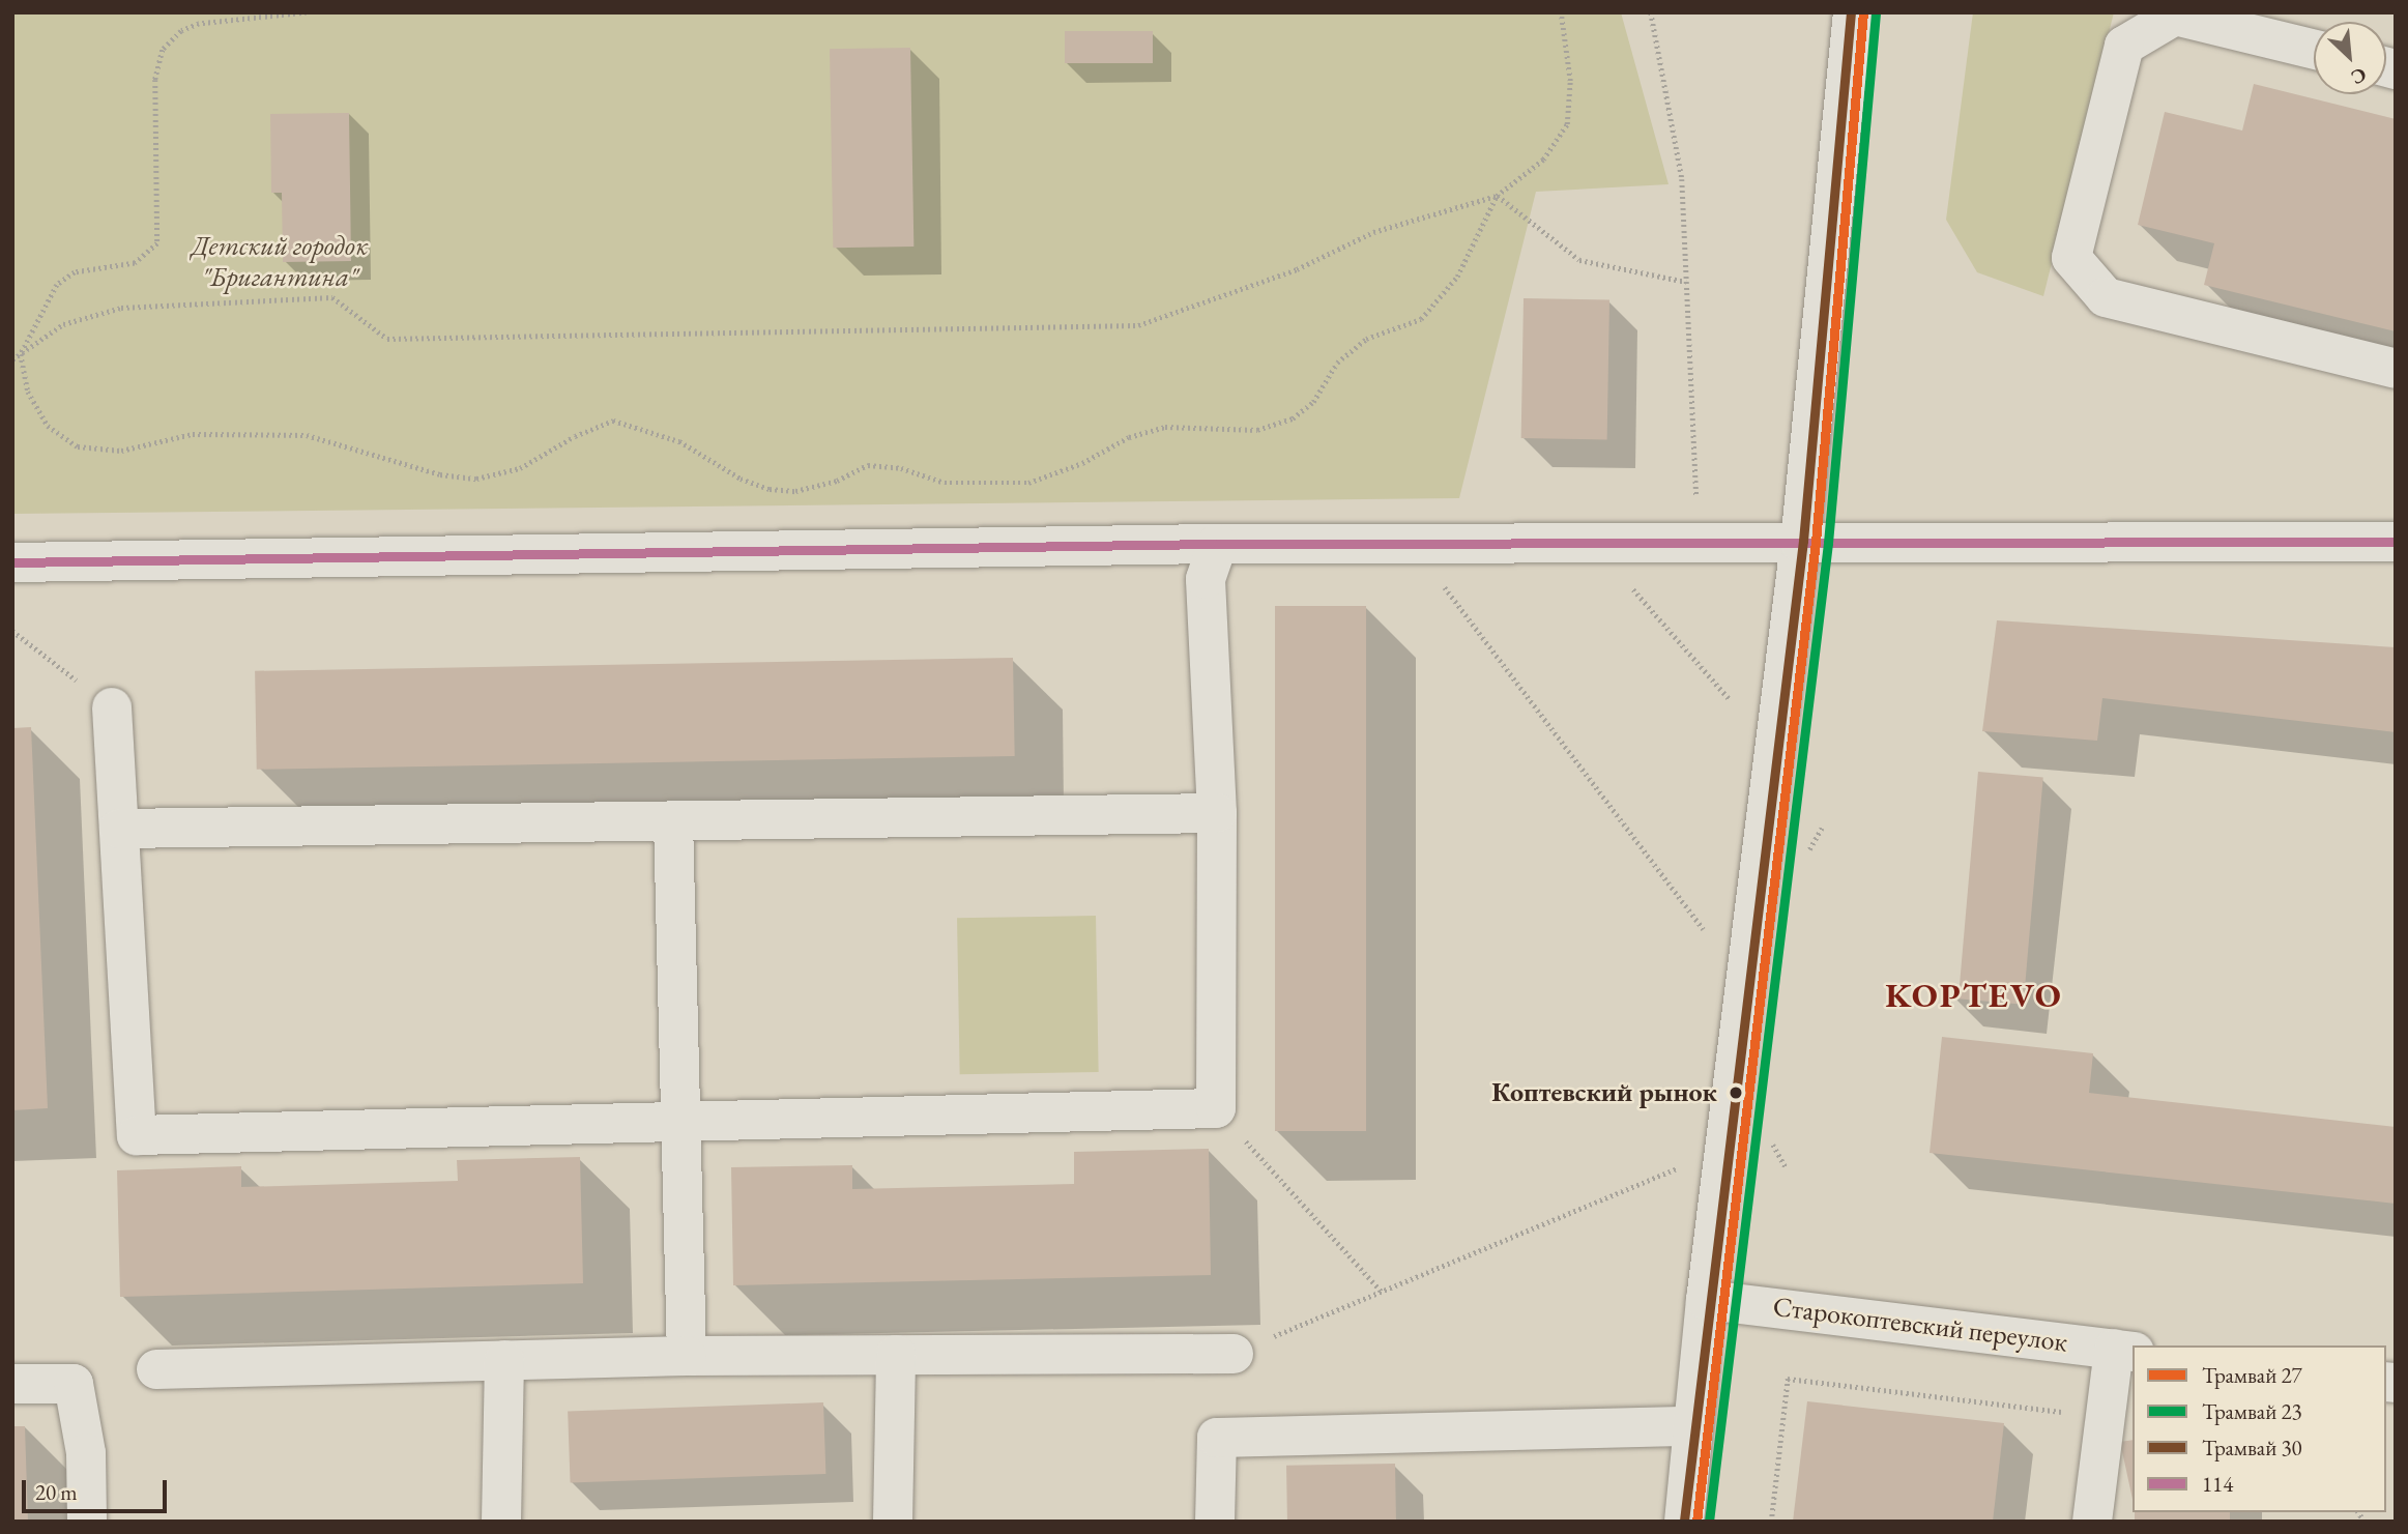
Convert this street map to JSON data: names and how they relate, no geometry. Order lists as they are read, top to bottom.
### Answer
{
  "streets": {
    "street": ["Старокоптевский переулок"]
  },
  "districts": ["KOPTEVO"],
  "parks": ["Детский городок \"Бригантина\""],
  "places": ["Коптевский рынок"],
  "lines": [
    "tram line 27",
    "tram line 30",
    "tram line 23",
    "transit line 114"
  ],
  "legend": [
    "Трамвай 27",
    "Трамвай 23",
    "Трамвай 30",
    "114"
  ],
  "scale_bar": "20 m",
  "north": "bottom right"
}
